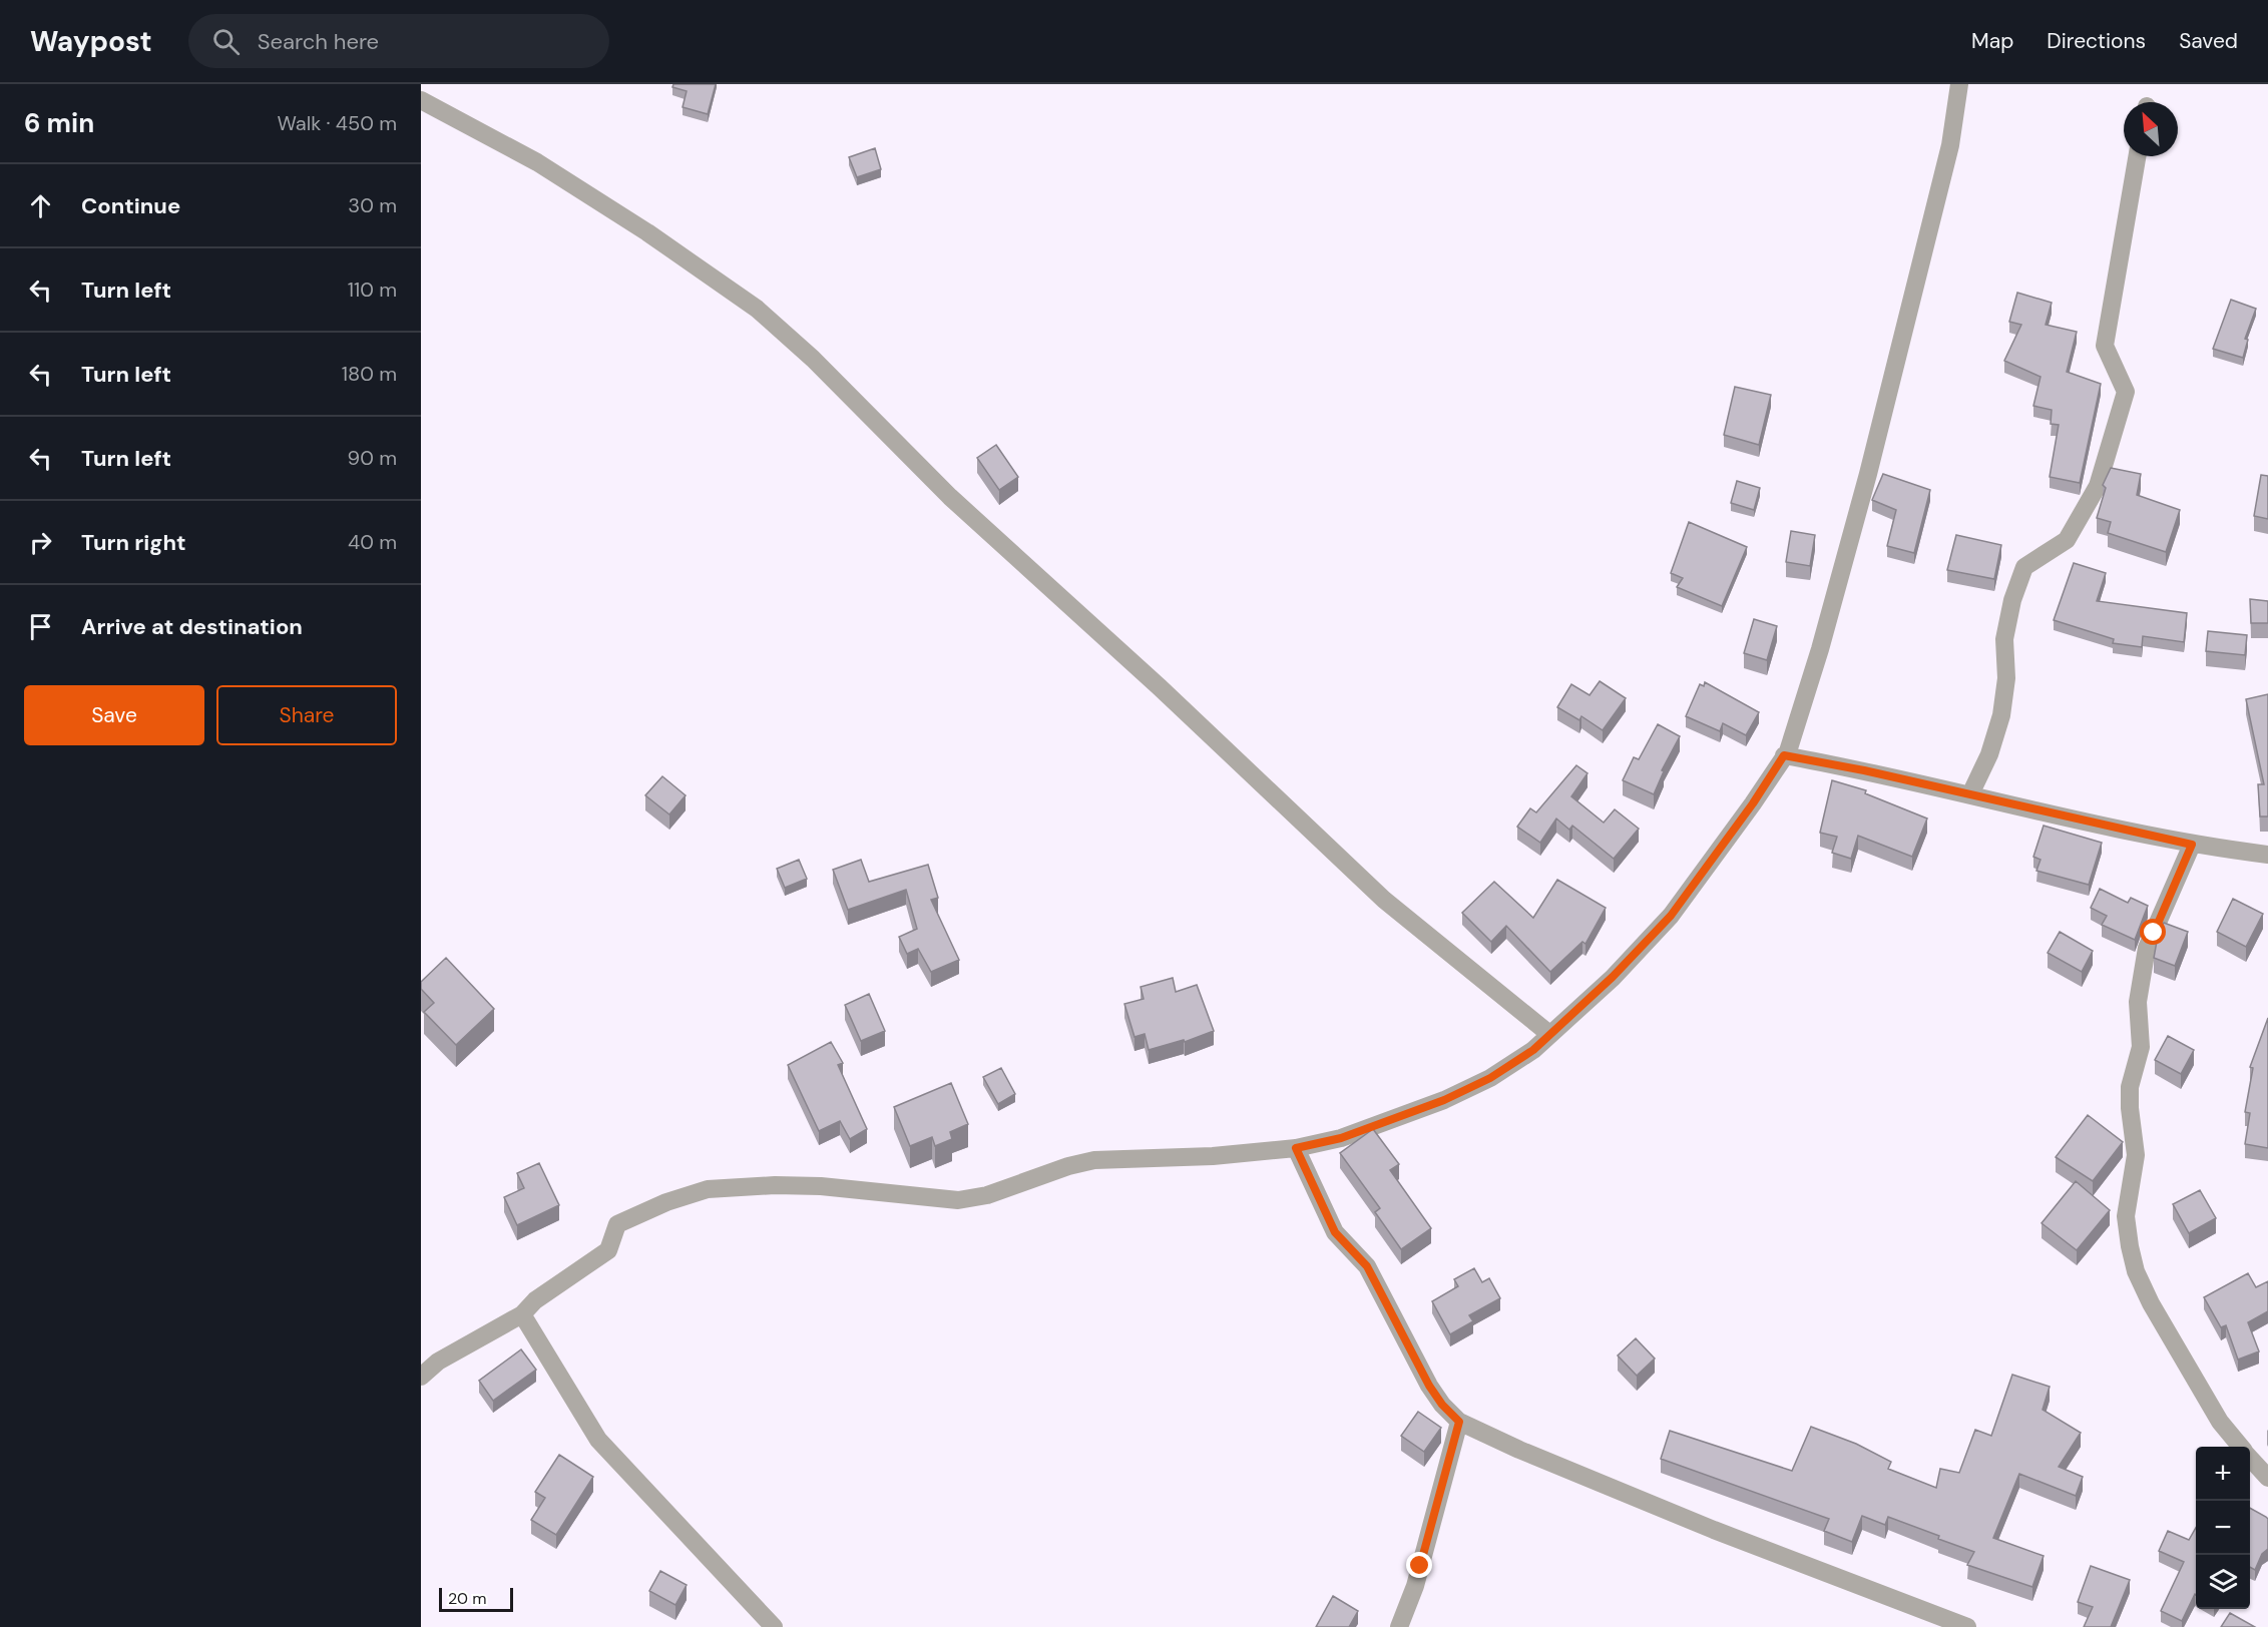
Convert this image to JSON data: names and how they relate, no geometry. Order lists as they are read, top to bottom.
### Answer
{
  "scale_bar": "20 m",
  "north": "top left",
  "page": {
    "header": "Waypost",
    "search": "Search here",
    "nav": ["Map", "Directions", "Saved"],
    "heading": ["6 min", "Walk · 450 m"],
    "list": [
      ["Continue", "30 m"],
      ["Turn left", "110 m"],
      ["Turn left", "180 m"],
      ["Turn left", "90 m"],
      ["Turn right", "40 m"],
      "Arrive at destination"
    ],
    "buttons": ["Save", "Share"],
    "map_buttons": ["+", "−"],
    "scale": "20 m"
  }
}
